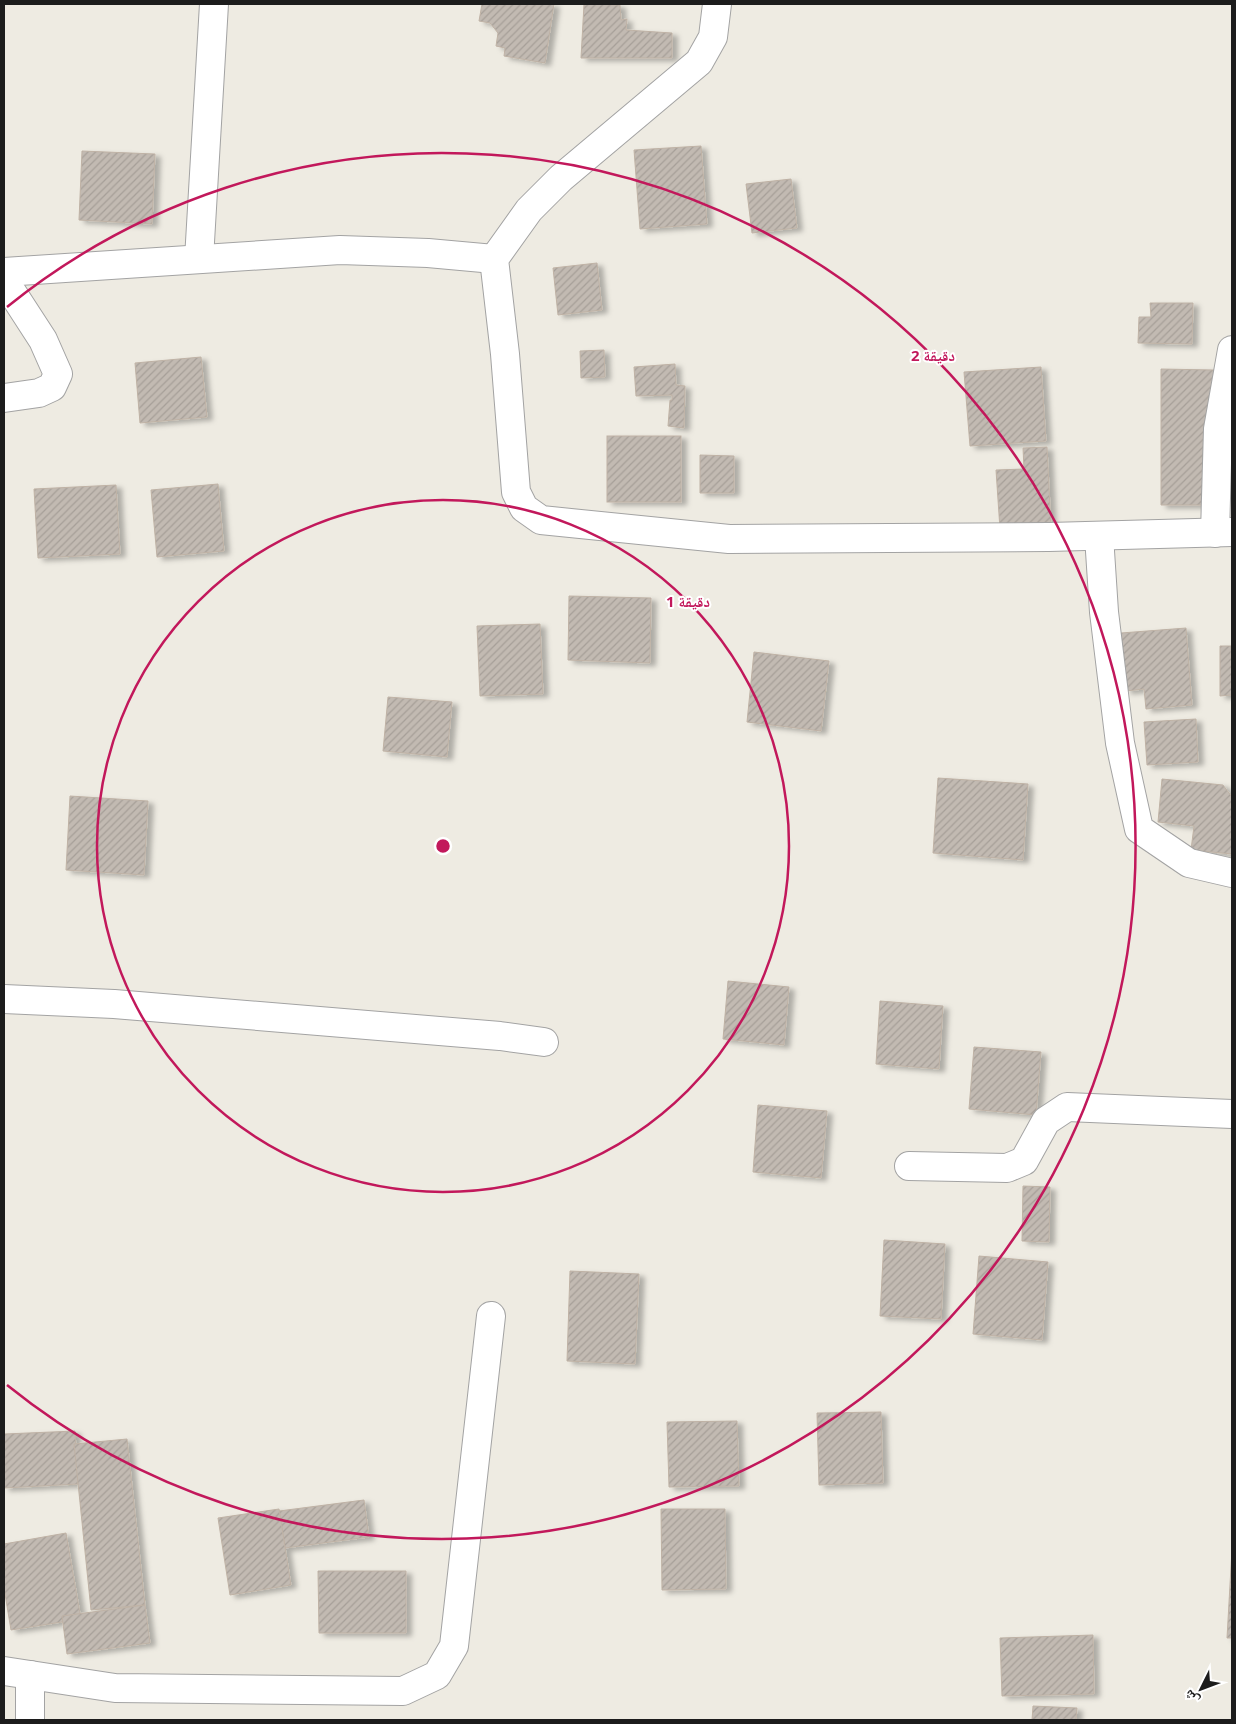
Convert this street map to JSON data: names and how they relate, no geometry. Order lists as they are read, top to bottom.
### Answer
{
  "north": "bottom left",
  "rings": ["2 دقيقة", "1 دقيقة"]
}
